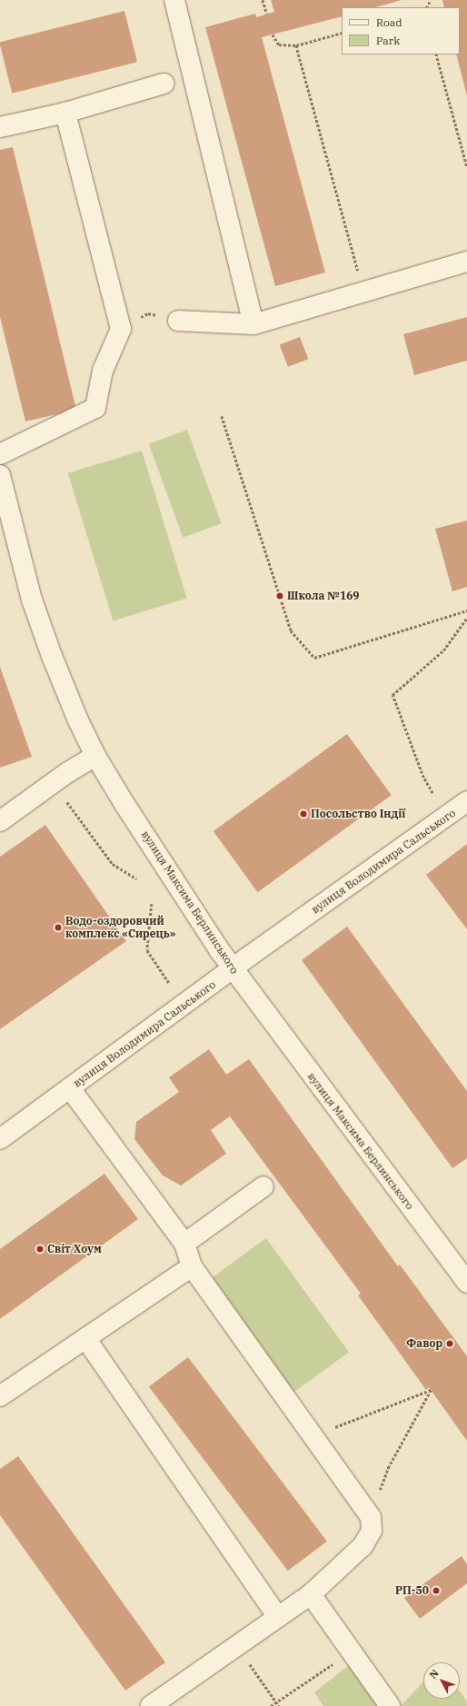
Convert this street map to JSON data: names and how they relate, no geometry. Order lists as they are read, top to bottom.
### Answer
{
  "streets": {
    "street": ["вулиця Володимира Сальського", "вулиця Максима Берлинського"]
  },
  "crossings": [
    ["вулиця Володимира Сальського", "вулиця Максима Берлинського"]
  ],
  "places": [
    "Школа №169",
    "Посольство Індії",
    "Водо-оздоровчий комплекс «Сирець»",
    "Світ Хоум",
    "Фавор",
    "РП-50"
  ],
  "legend": ["Road", "Park"],
  "north": "top left"
}
